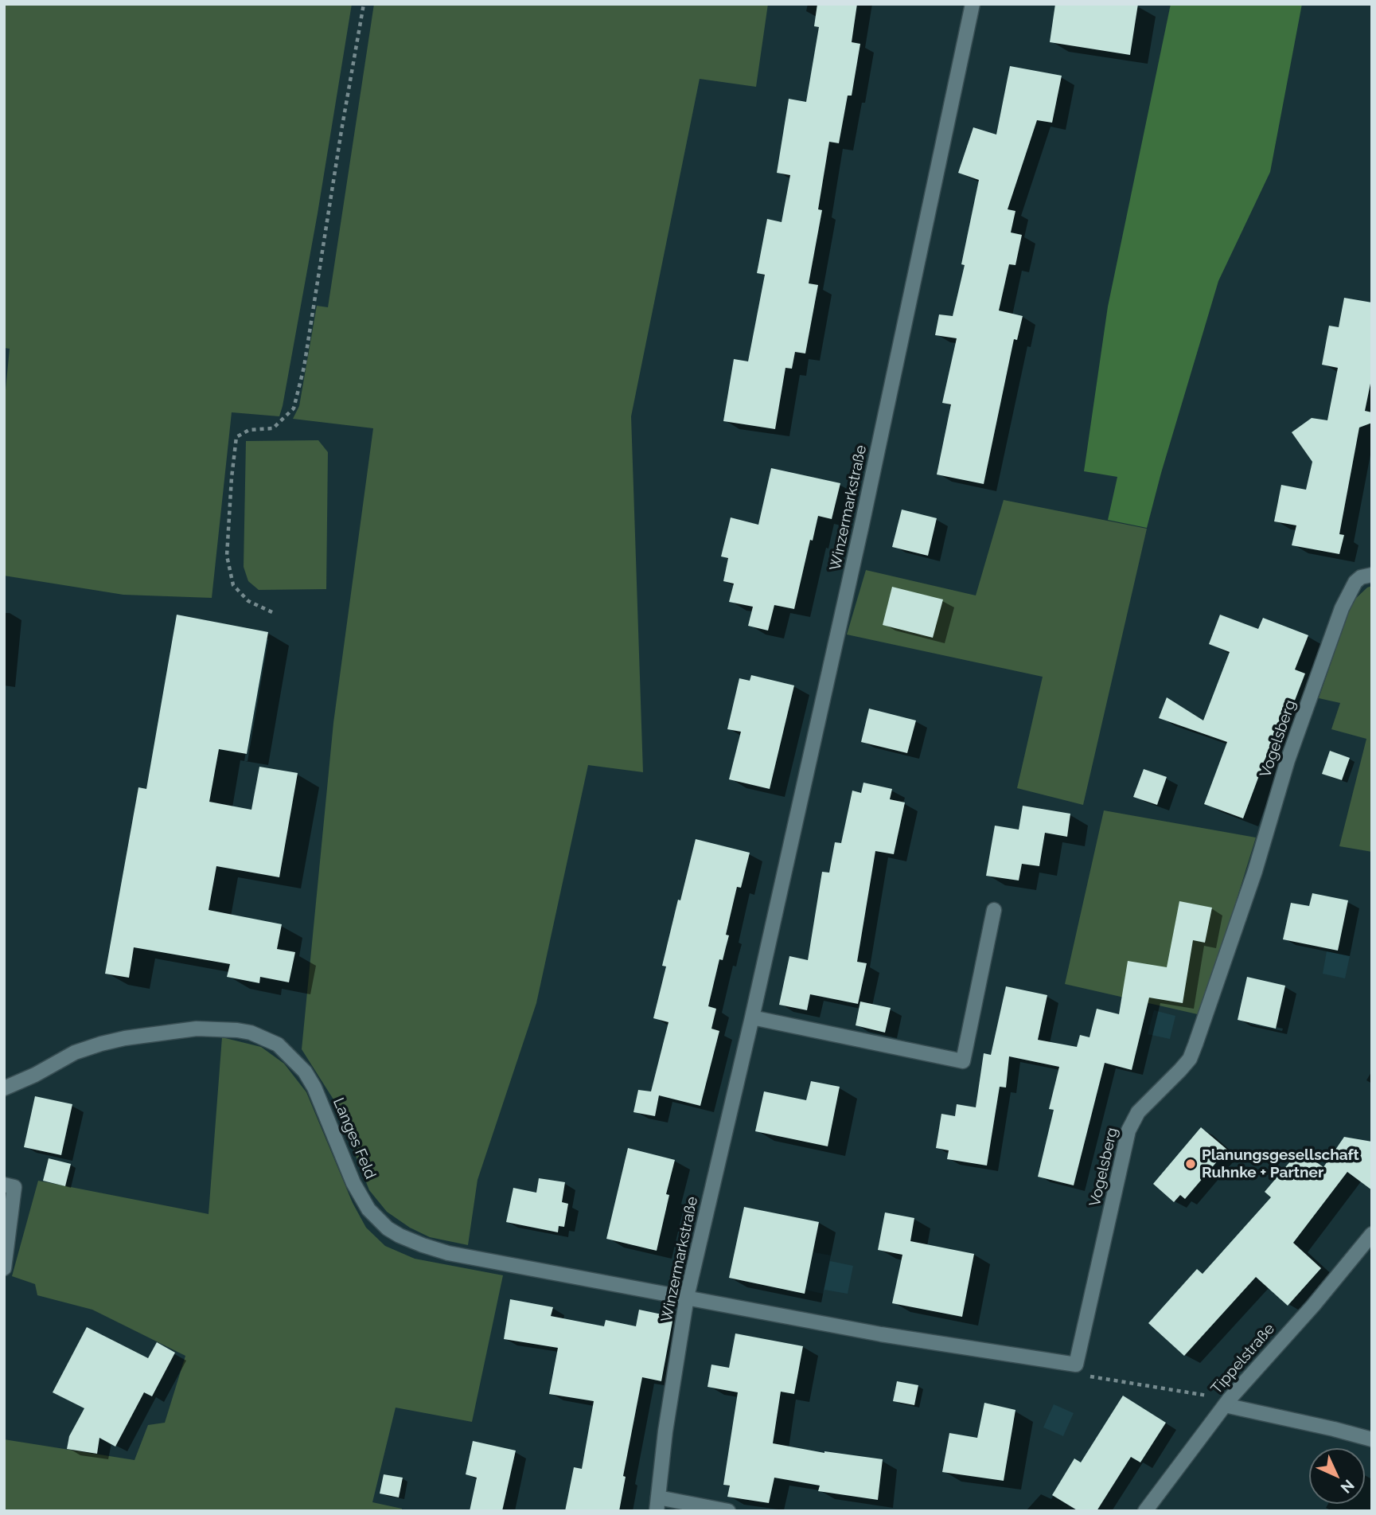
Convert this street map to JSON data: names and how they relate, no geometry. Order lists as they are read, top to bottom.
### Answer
{
  "streets": {
    "street": [
      "Winzermarkstraße",
      "Vogelsberg",
      "Langes Feld",
      "Tippelstraße"
    ]
  },
  "crossings": [
    ["Winzermarkstraße", "Langes Feld"]
  ],
  "places": ["Planungsgesellschaft Ruhnke + Partner"],
  "north": "bottom right"
}
